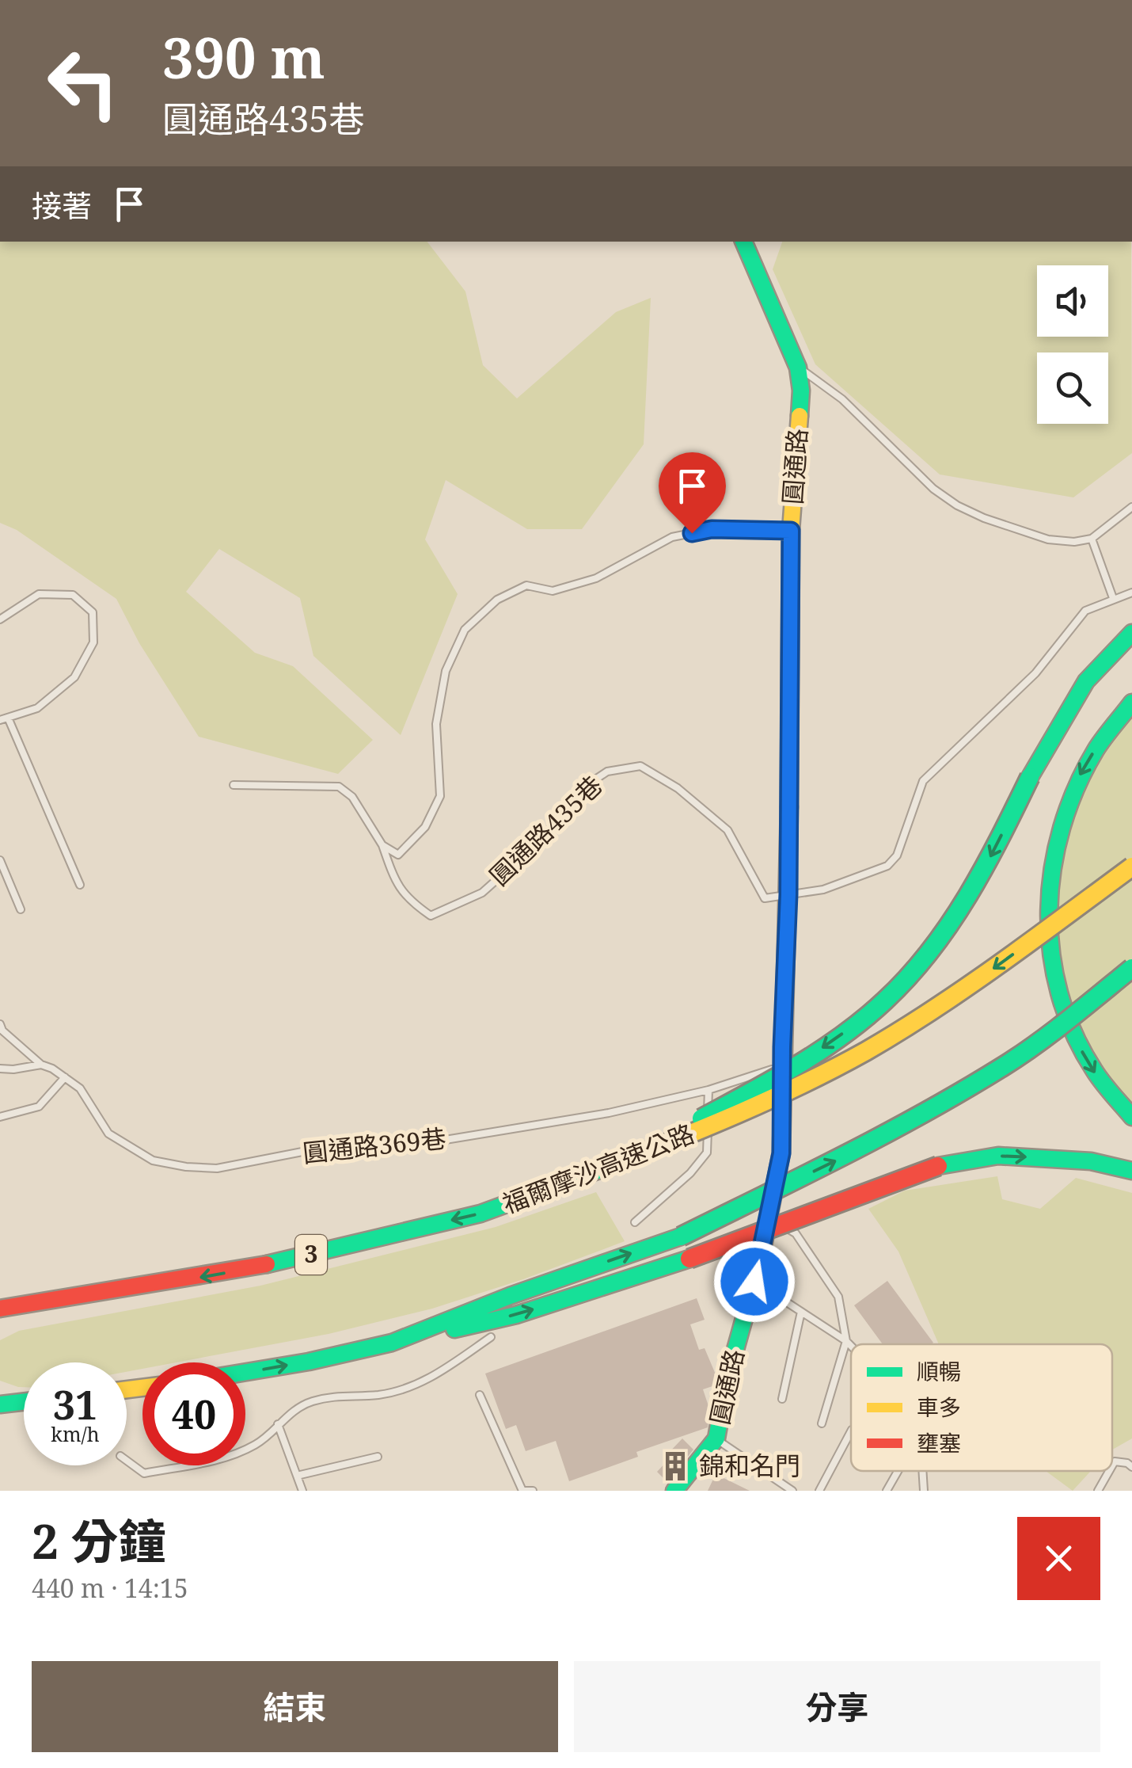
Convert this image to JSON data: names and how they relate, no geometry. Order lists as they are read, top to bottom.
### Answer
{
  "streets": {
    "main road": ["圓通路", "福爾摩沙高速公路", "3"],
    "lane": ["圓通路435巷", "圓通路369巷"]
  },
  "crossings": [
    ["圓通路", "圓通路435巷"],
    ["圓通路", "圓通路369巷"]
  ],
  "places": {
    "building": ["錦和名門"]
  },
  "legend": ["順暢", "車多", "壅塞"],
  "page": {
    "turn": ["390 m", "圓通路435巷"],
    "then": "接著",
    "speed": "31 km/h",
    "limit": "40",
    "heading": ["2 分鐘", "440 m · 14:15"],
    "buttons": ["結束", "分享"]
  }
}
